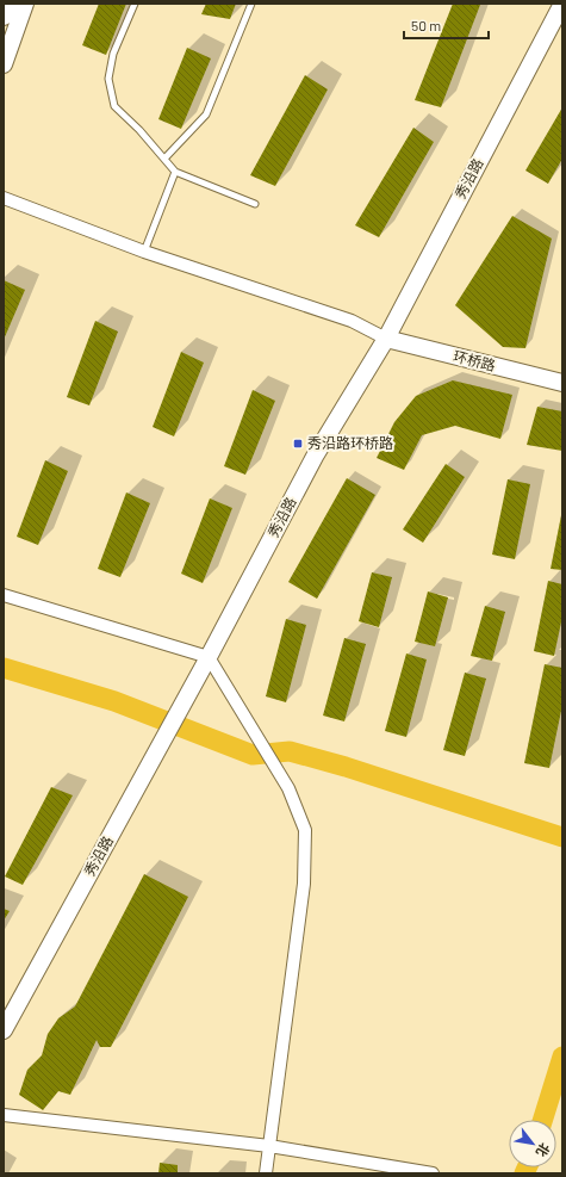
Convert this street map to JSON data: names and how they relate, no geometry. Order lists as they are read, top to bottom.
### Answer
{
  "streets": {
    "main road": ["秀沿路", "环桥路"]
  },
  "crossings": [
    ["秀沿路", "环桥路"]
  ],
  "places": {
    "transit": ["秀沿路环桥路"]
  },
  "scale_bar": "50 m",
  "north": "bottom right"
}
